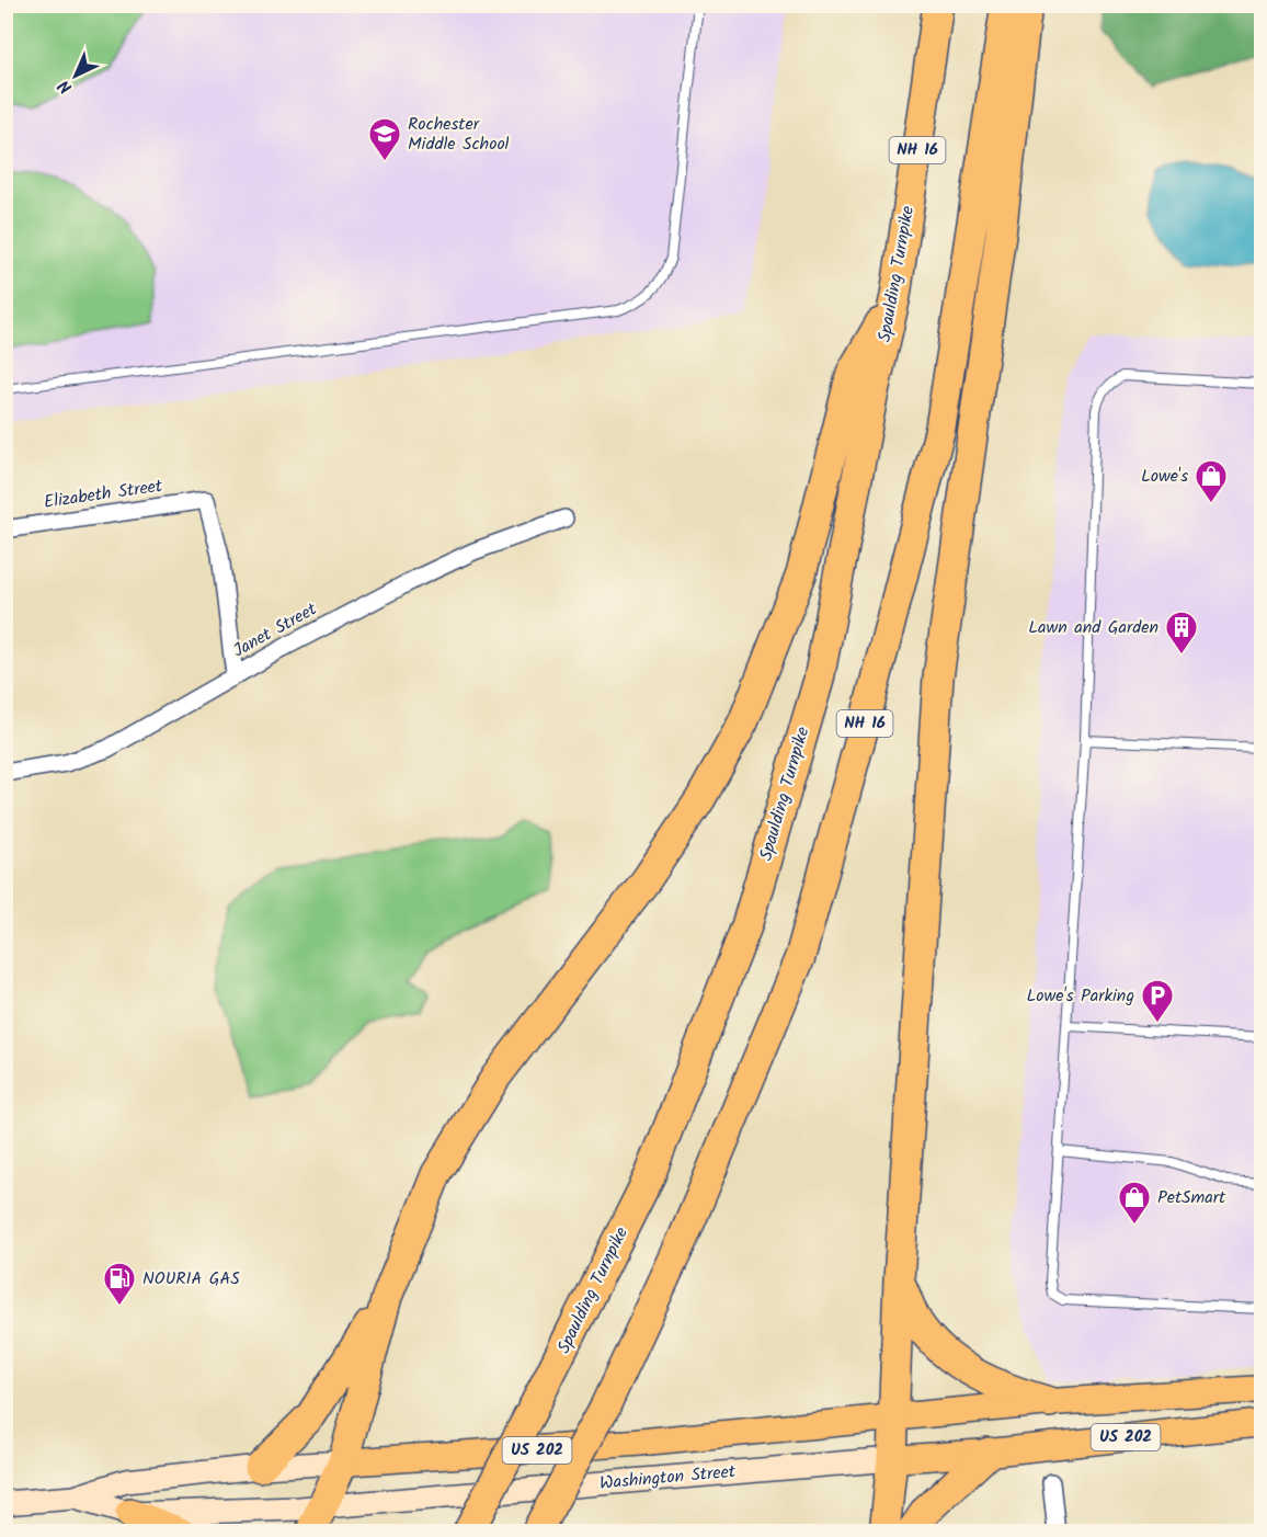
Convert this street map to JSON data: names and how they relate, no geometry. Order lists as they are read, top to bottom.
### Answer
{
  "streets": {
    "highway": ["NH 16", "Spaulding Turnpike"],
    "main road": ["US 202", "Washington Street"],
    "street": ["Elizabeth Street", "Janet Street"]
  },
  "crossings": [
    ["Elizabeth Street", "Janet Street"]
  ],
  "places": {
    "school or university": ["Rochester Middle School"],
    "shop": ["Lowe's", "PetSmart"],
    "building": ["Lawn and Garden"],
    "parking": ["Lowe's Parking"],
    "fuel station": ["NOURIA GAS"]
  },
  "north": "bottom left"
}
